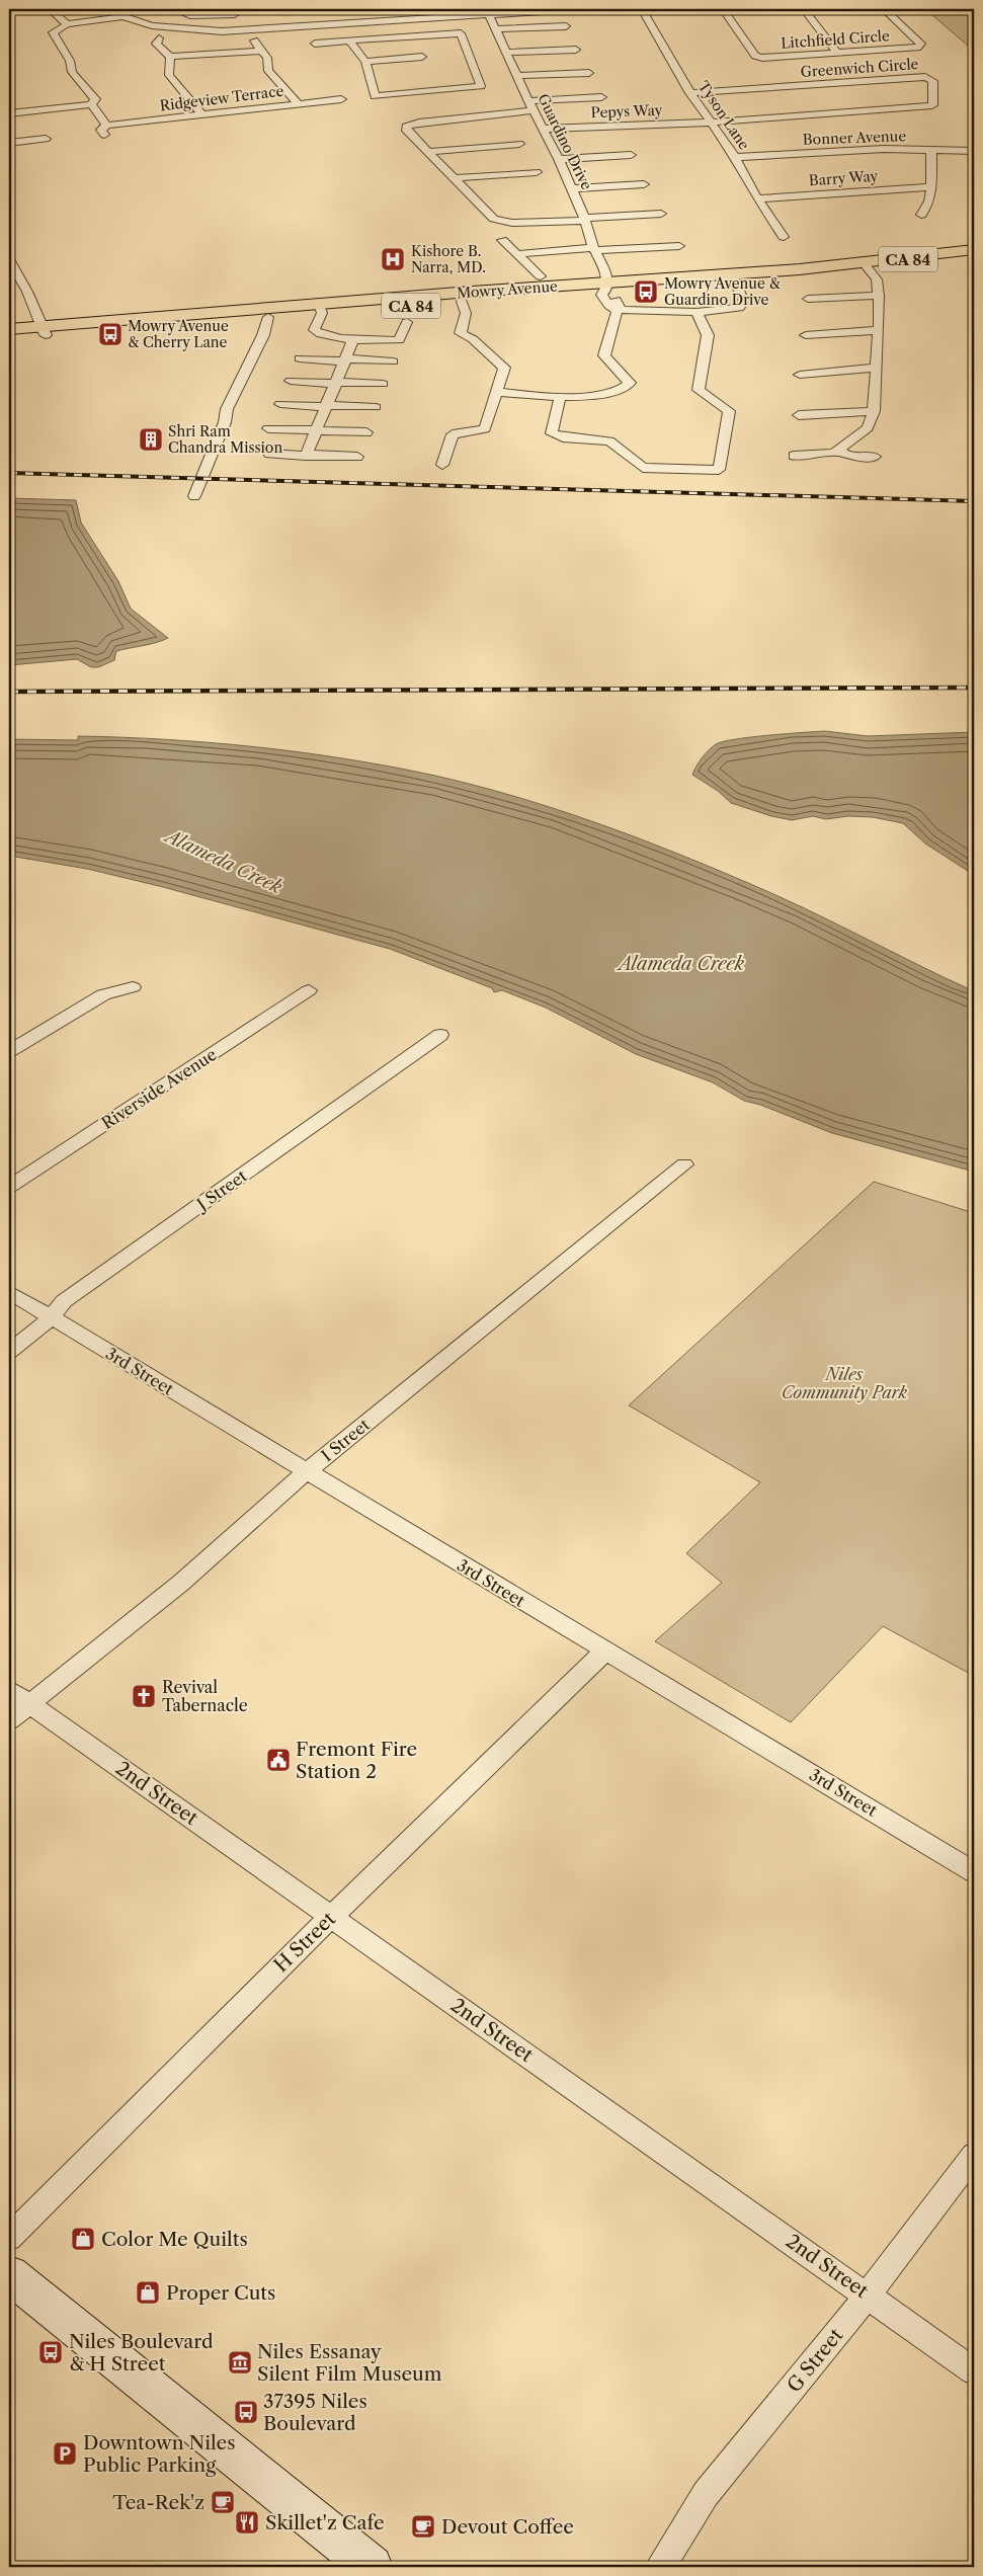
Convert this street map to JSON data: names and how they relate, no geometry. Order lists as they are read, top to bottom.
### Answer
{
  "streets": {
    "main road": ["CA 84", "Mowry Avenue"],
    "street": [
      "Litchfield Circle",
      "Greenwich Circle",
      "Ridgeview Terrace",
      "Pepys Way",
      "Tyson Lane",
      "Bonner Avenue",
      "Guardino Drive",
      "Barry Way",
      "Riverside Avenue",
      "J Street",
      "3rd Street",
      "I Street",
      "2nd Street",
      "H Street",
      "G Street"
    ]
  },
  "crossings": [
    ["Greenwich Circle", "Pepys Way"],
    ["Greenwich Circle", "Tyson Lane"],
    ["Pepys Way", "Tyson Lane"],
    ["Pepys Way", "Guardino Drive"],
    ["Tyson Lane", "Bonner Avenue"],
    ["Tyson Lane", "Barry Way"],
    ["Guardino Drive", "Mowry Avenue"],
    ["J Street", "3rd Street"],
    ["3rd Street", "I Street"],
    ["3rd Street", "H Street"],
    ["I Street", "2nd Street"],
    ["2nd Street", "H Street"],
    ["2nd Street", "G Street"]
  ],
  "water": ["Alameda Creek"],
  "parks": ["Niles Community Park"],
  "places": {
    "hospital": ["Kishore B. Narra, MD."],
    "bus stop": [
      "Mowry Avenue & Guardino Drive",
      "Mowry Avenue & Cherry Lane",
      "Niles Boulevard & H Street",
      "37395 Niles Boulevard"
    ],
    "building": ["Shri Ram Chandra Mission"],
    "church": ["Revival Tabernacle"],
    "public building": ["Fremont Fire Station 2"],
    "shop": ["Color Me Quilts", "Proper Cuts"],
    "museum": ["Niles Essanay Silent Film Museum"],
    "parking": ["Downtown Niles Public Parking"],
    "cafe": ["Tea-Rek'z", "Devout Coffee"],
    "restaurant": ["Skillet'z Cafe"]
  }
}
